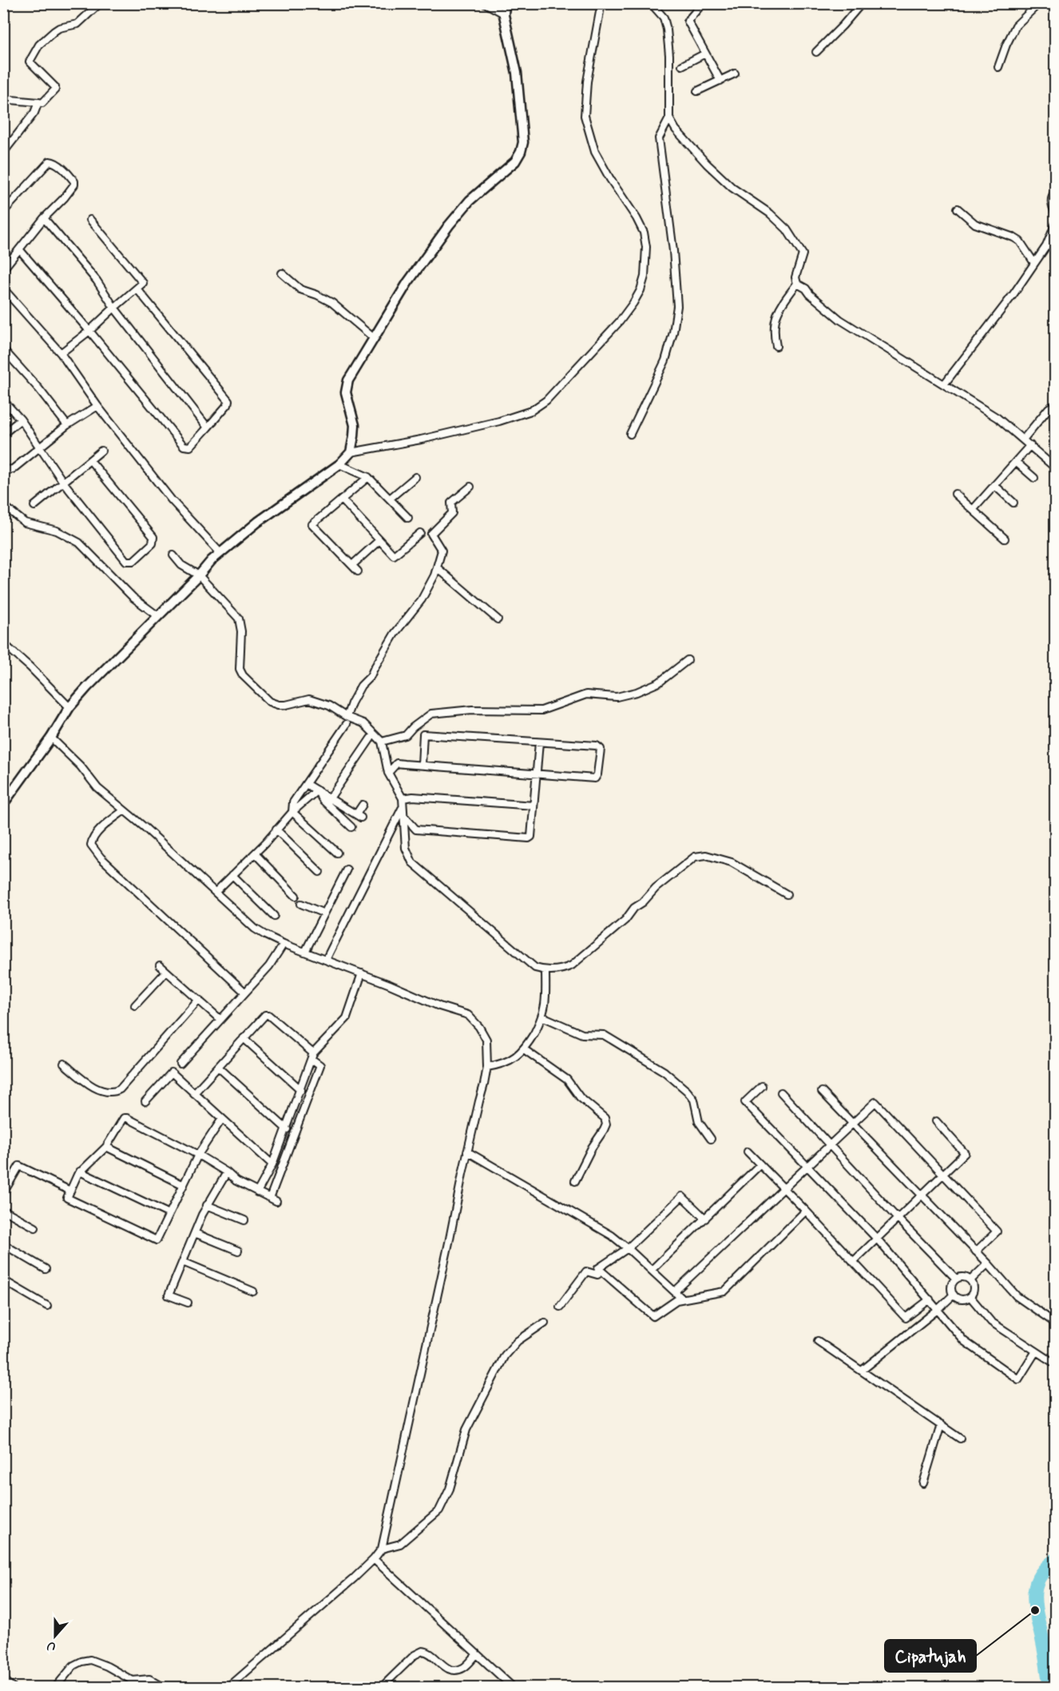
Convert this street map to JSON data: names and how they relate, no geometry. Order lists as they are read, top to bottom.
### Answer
{
  "places": ["Cipatujah"],
  "north": "bottom"
}
